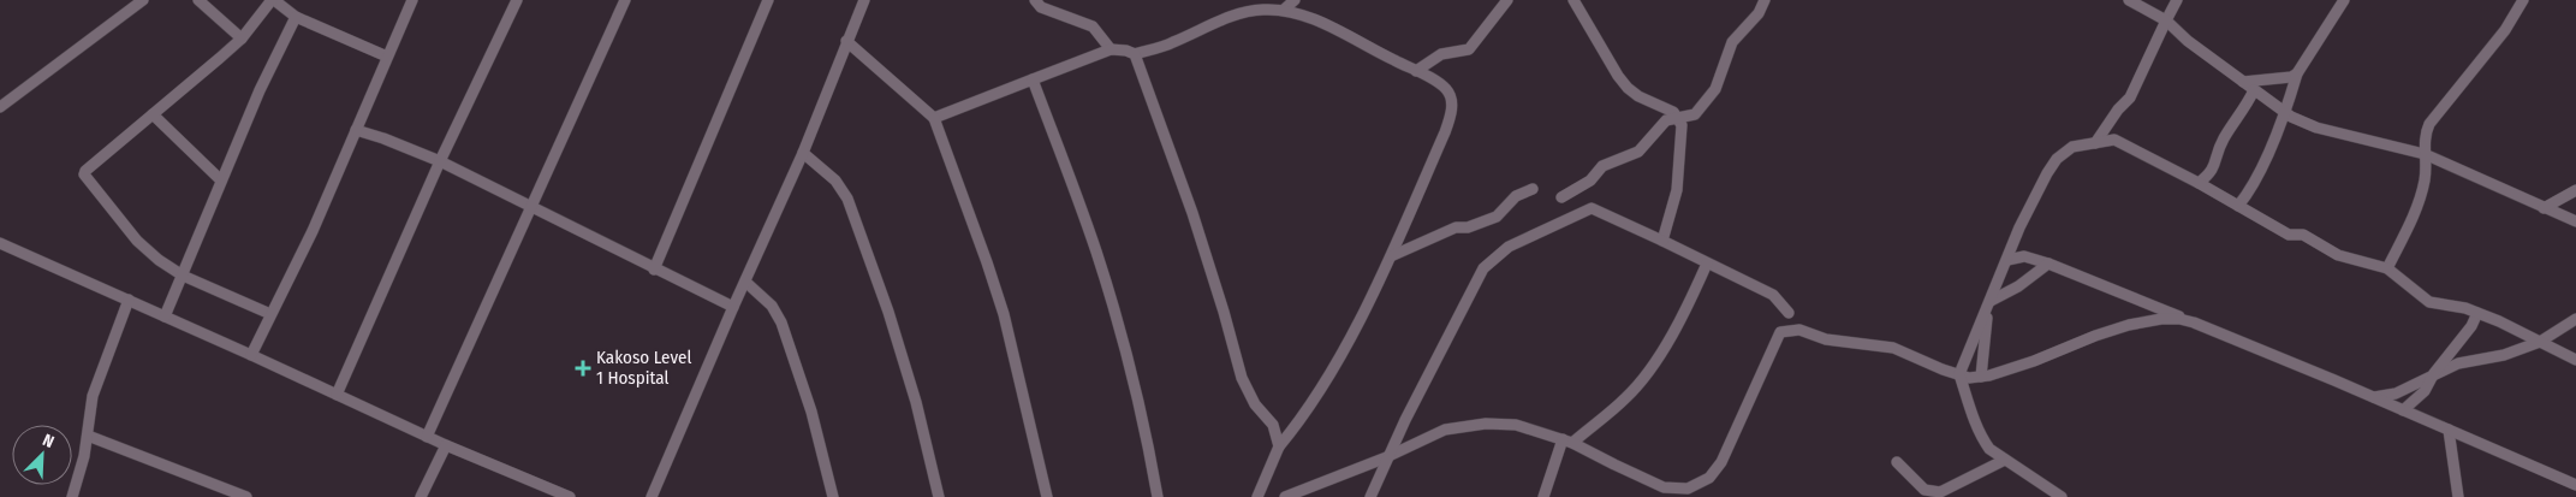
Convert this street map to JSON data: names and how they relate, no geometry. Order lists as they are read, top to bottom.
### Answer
{
  "places": {
    "health": ["Kakoso Level 1 Hospital"]
  },
  "north": "top right"
}
